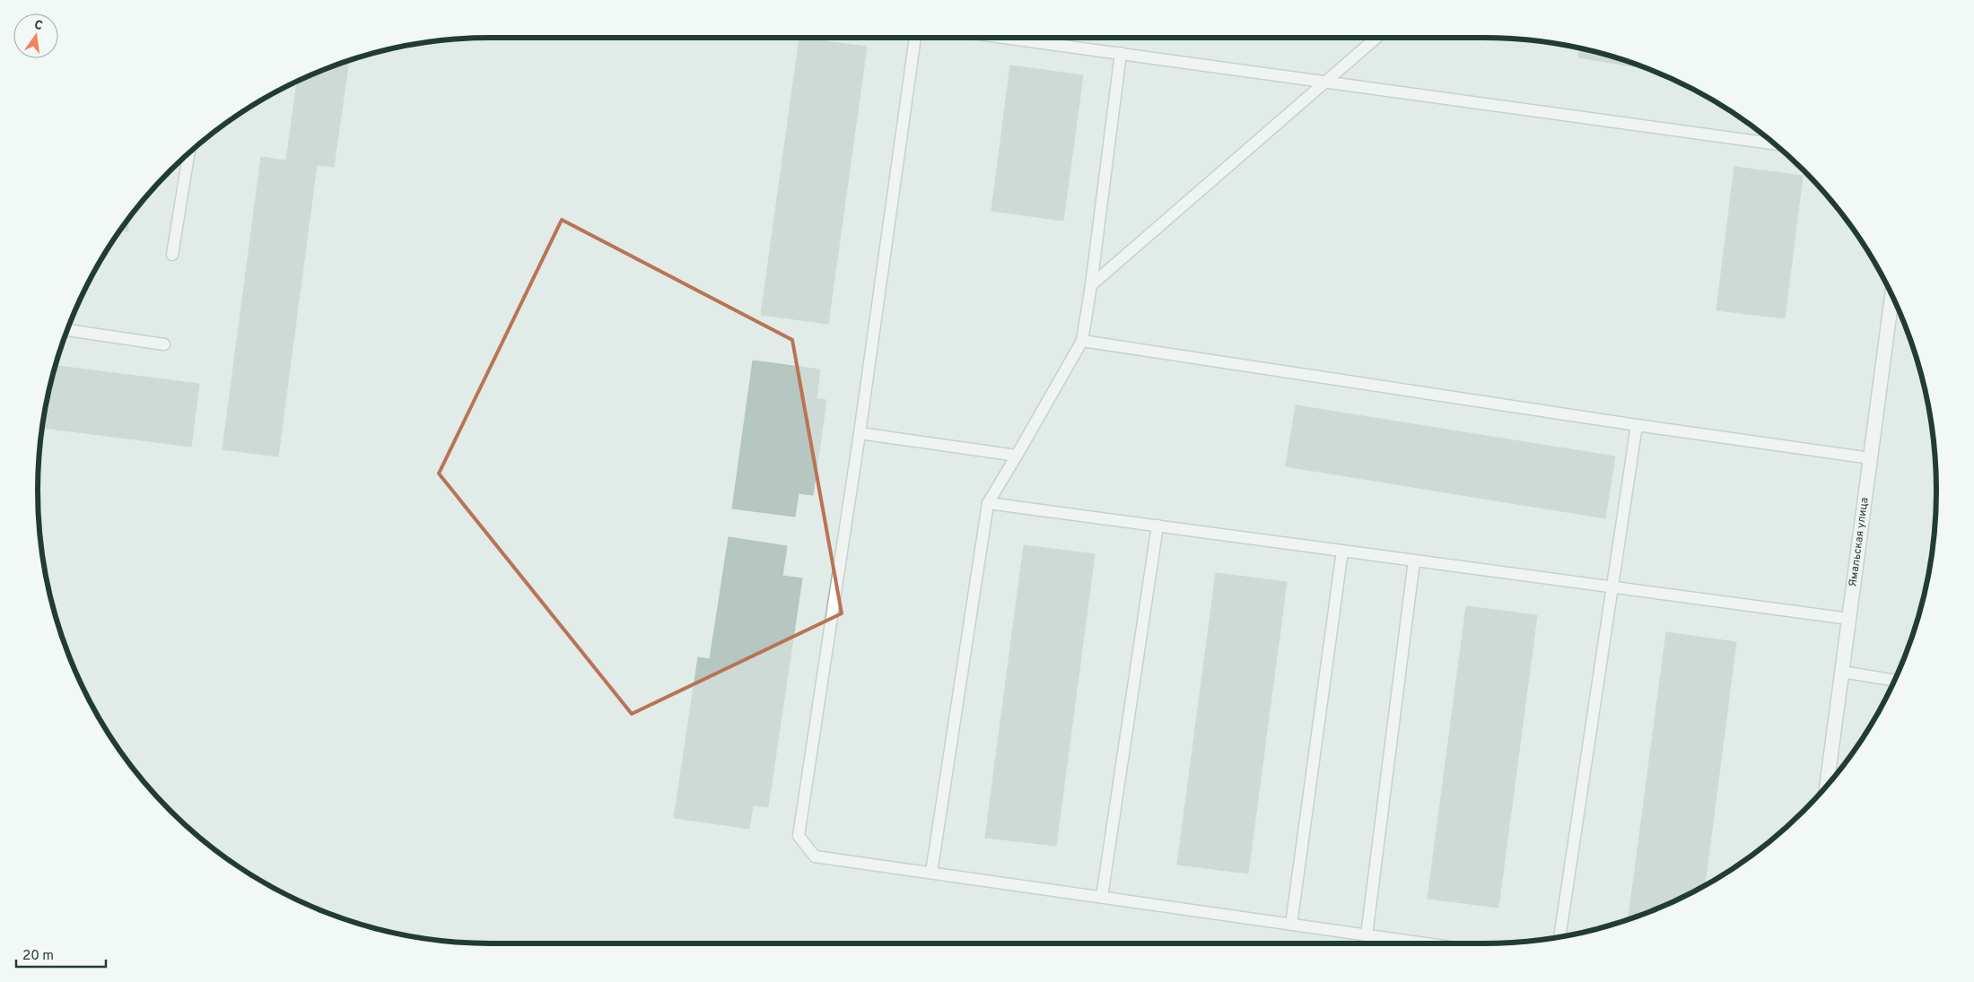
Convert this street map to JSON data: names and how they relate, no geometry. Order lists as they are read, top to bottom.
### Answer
{
  "streets": {
    "street": ["Ямальская улица"]
  },
  "scale_bar": "20 m",
  "north": "top"
}
